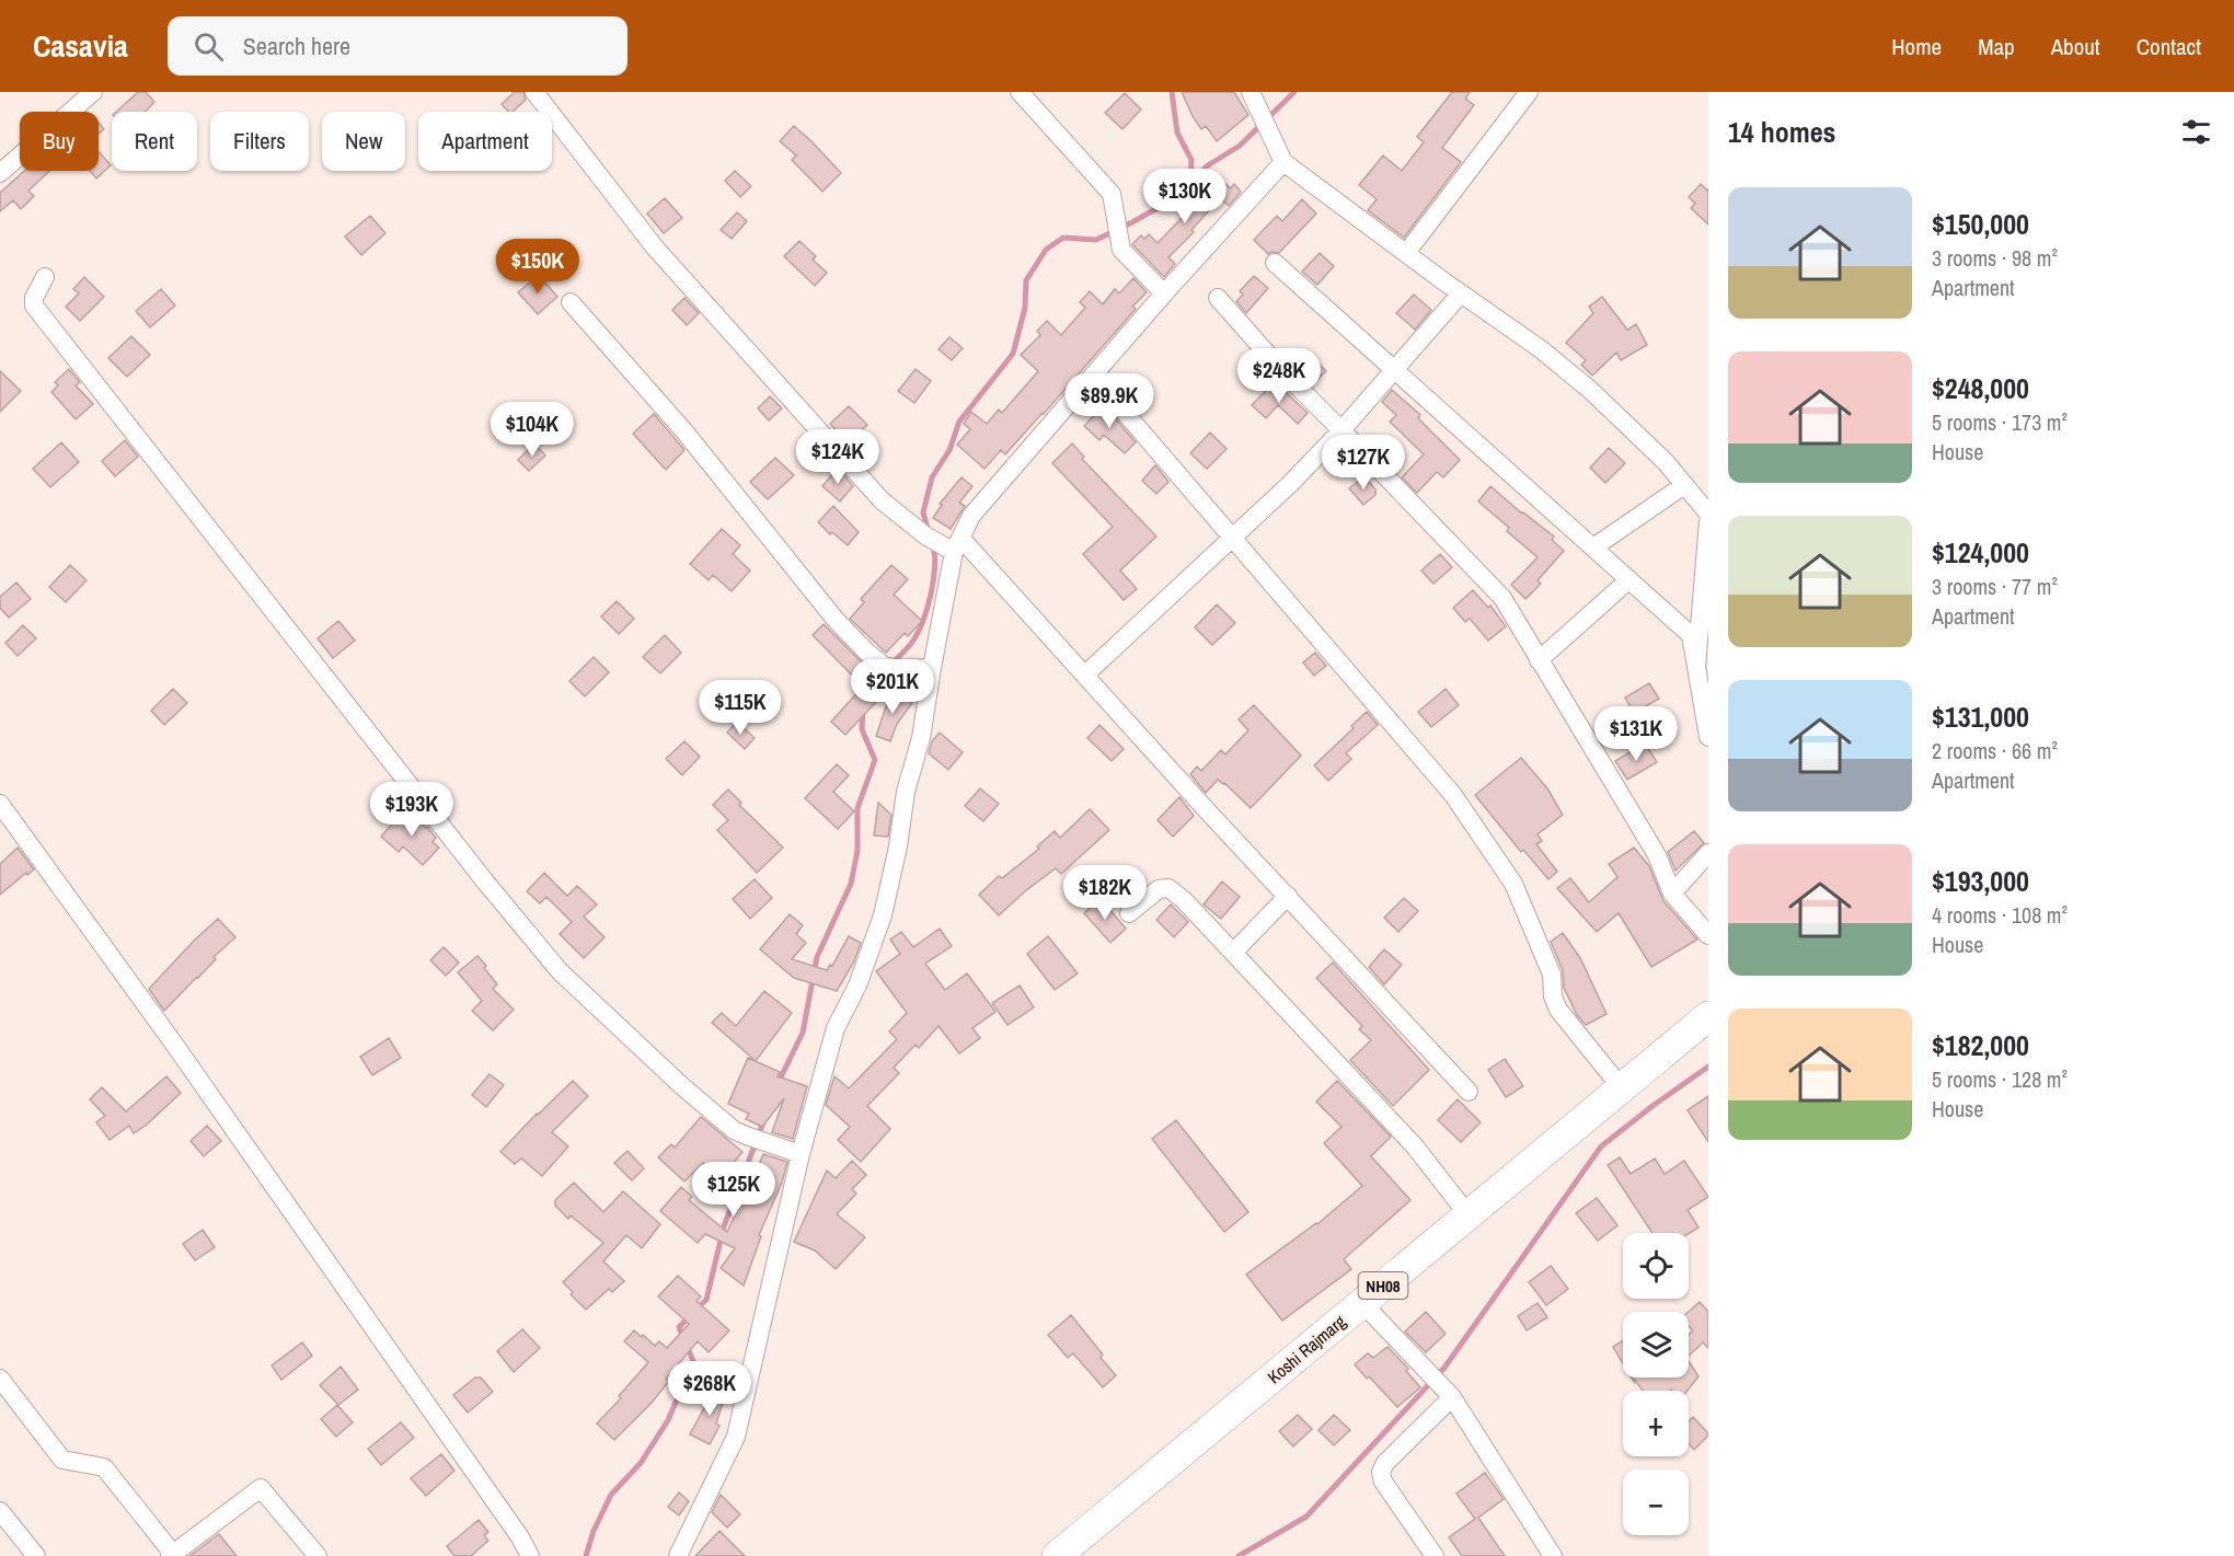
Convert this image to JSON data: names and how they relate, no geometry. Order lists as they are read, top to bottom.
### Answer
{
  "streets": {
    "main road": ["NH08", "Koshi Rajmarg"]
  },
  "page": {
    "header": "Casavia",
    "search": "Search here",
    "nav": [
      "Home",
      "Map",
      "About",
      "Contact"
    ],
    "heading": "14 homes",
    "chip": [
      "Buy",
      "Rent",
      "Filters",
      "New",
      "Apartment"
    ],
    "price": [
      "$130K",
      "$150K",
      "$248K",
      "$89.9K",
      "$104K",
      "$124K",
      "$127K",
      "$201K",
      "$115K",
      "$131K",
      "$193K",
      "$182K",
      "$125K",
      "$268K"
    ],
    "list": [
      {
        "name": "$150,000",
        "note": "3 rooms · 98 m² · Apartment"
      },
      {
        "name": "$248,000",
        "note": "5 rooms · 173 m² · House"
      },
      {
        "name": "$124,000",
        "note": "3 rooms · 77 m² · Apartment"
      },
      {
        "name": "$131,000",
        "note": "2 rooms · 66 m² · Apartment"
      },
      {
        "name": "$193,000",
        "note": "4 rooms · 108 m² · House"
      },
      {
        "name": "$182,000",
        "note": "5 rooms · 128 m² · House"
      }
    ],
    "map_buttons": ["+", "−"]
  }
}
